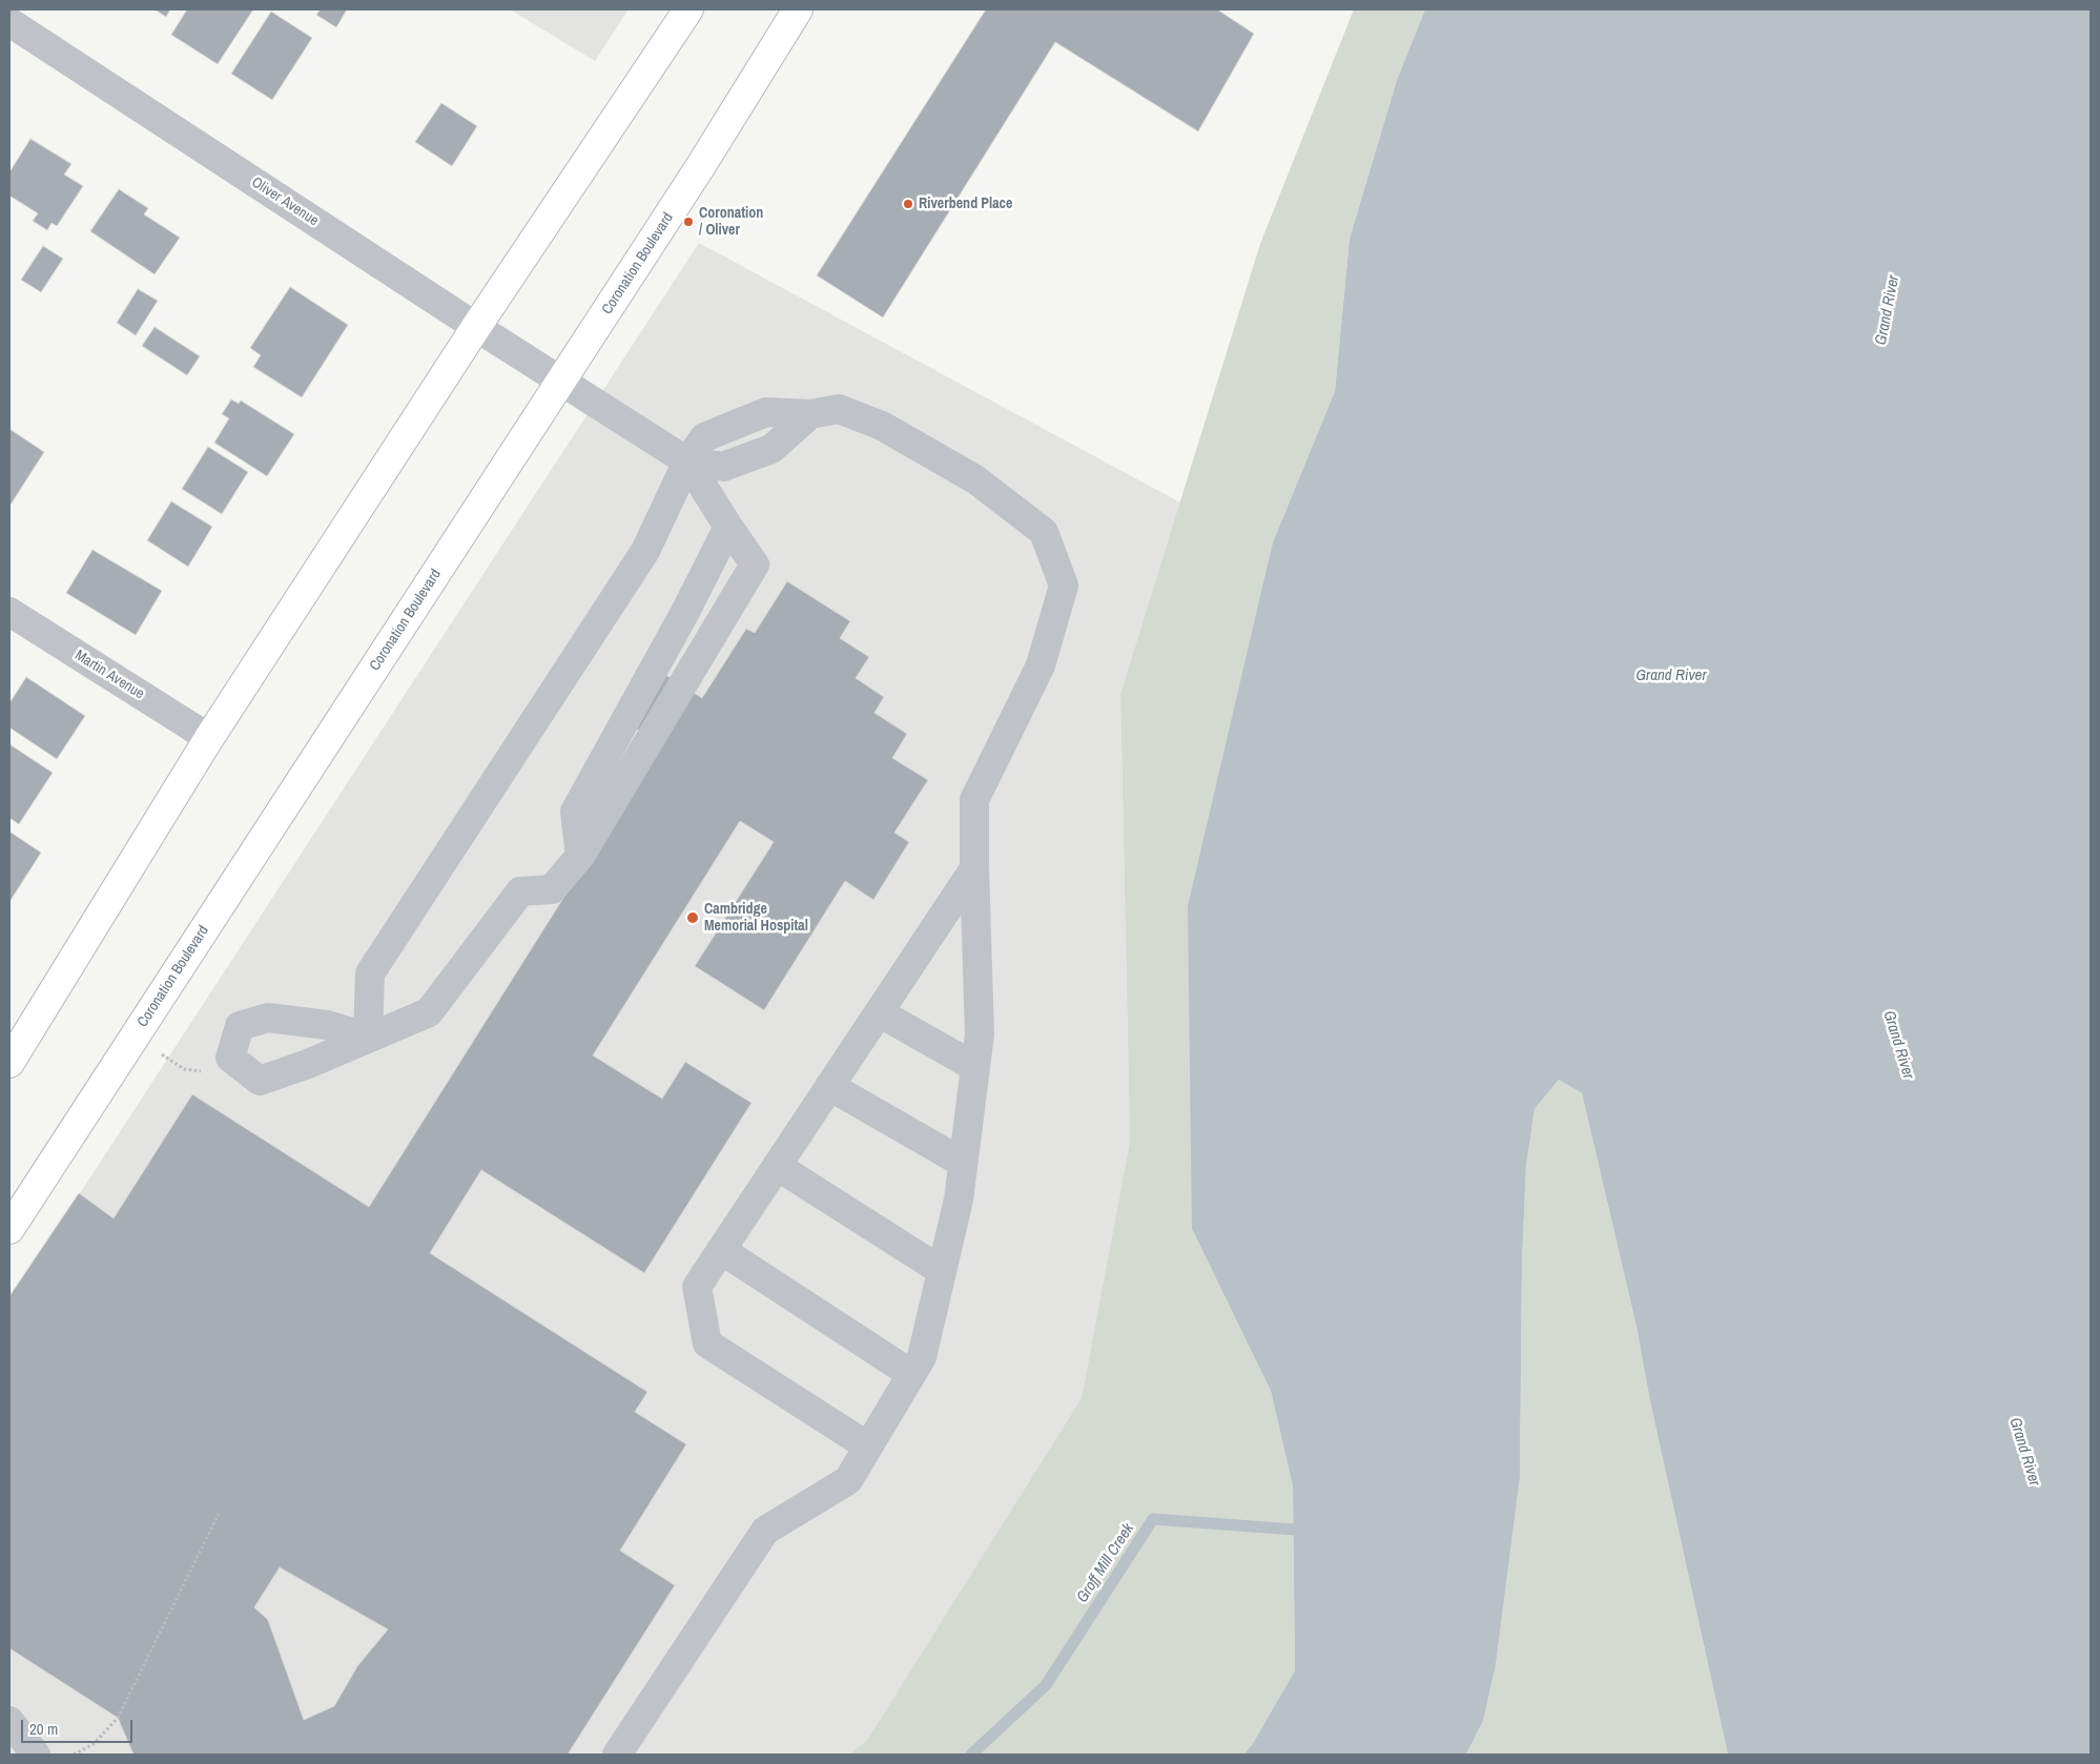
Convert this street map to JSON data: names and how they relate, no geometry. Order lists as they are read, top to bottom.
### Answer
{
  "streets": {
    "main road": ["Coronation Boulevard"],
    "street": ["Oliver Avenue", "Martin Avenue"]
  },
  "crossings": [
    ["Oliver Avenue", "Coronation Boulevard"]
  ],
  "water": ["Grand River", "Groff Mill Creek"],
  "places": ["Riverbend Place", "Coronation / Oliver", "Cambridge Memorial Hospital"],
  "scale_bar": "20 m"
}
